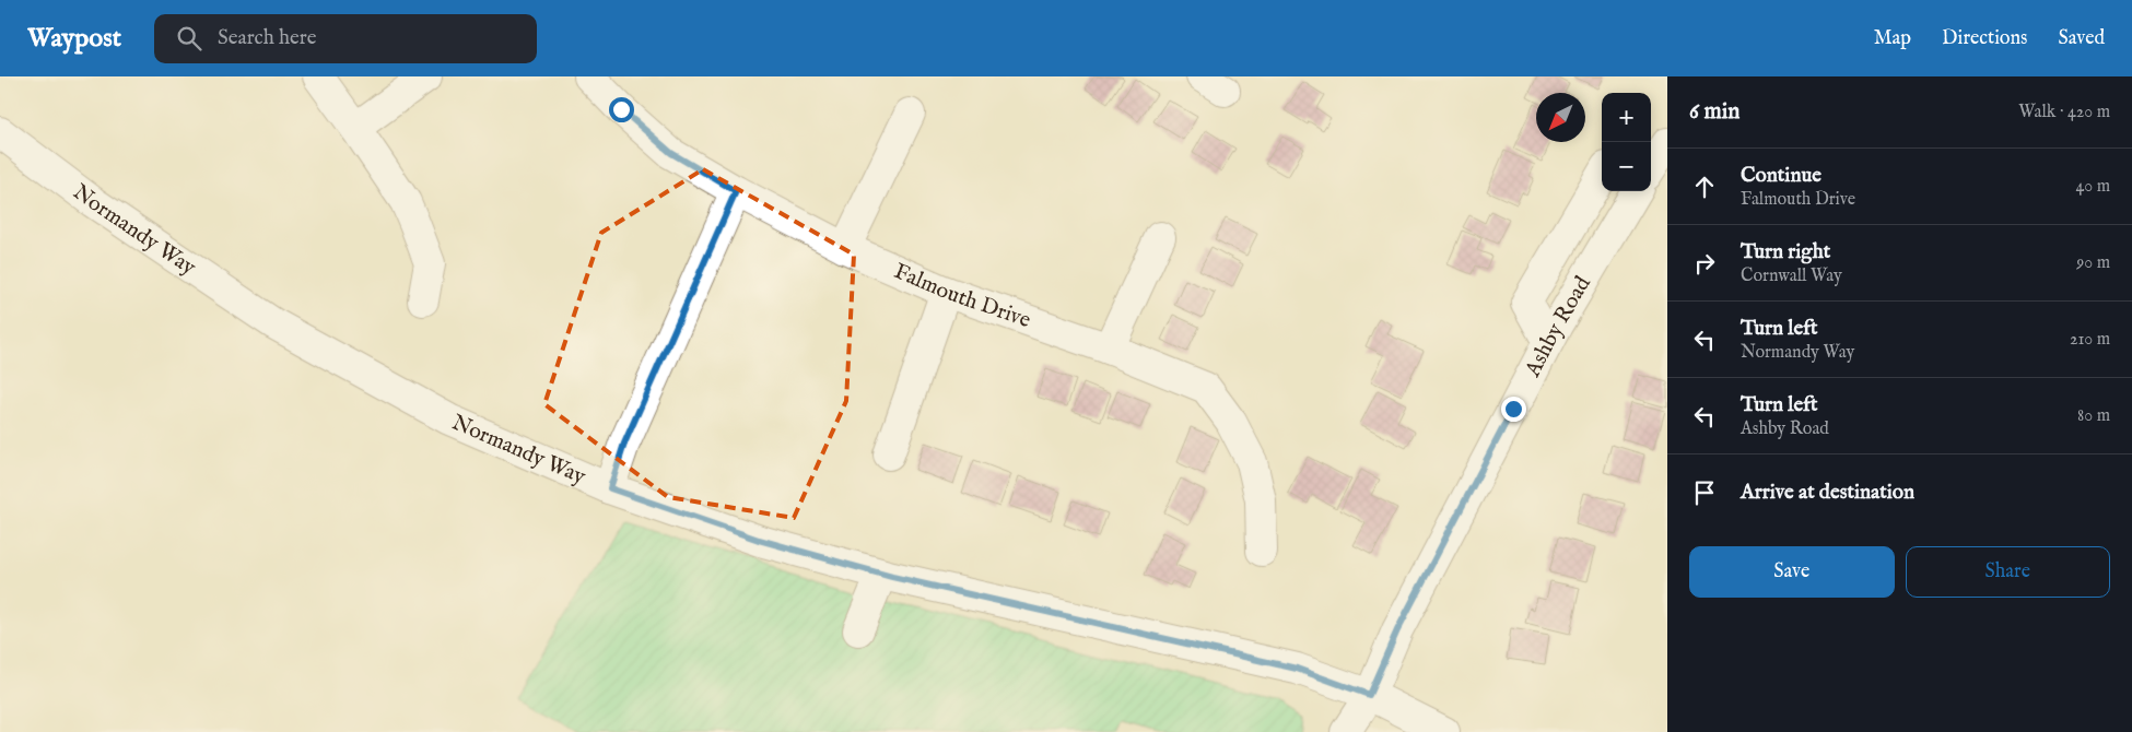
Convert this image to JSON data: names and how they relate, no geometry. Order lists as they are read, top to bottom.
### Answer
{
  "streets": {
    "main road": ["Normandy Way", "Falmouth Drive", "Ashby Road"]
  },
  "crossings": [
    ["Normandy Way", "Ashby Road"]
  ],
  "north": "bottom left",
  "page": {
    "header": "Waypost",
    "search": "Search here",
    "nav": ["Map", "Directions", "Saved"],
    "heading": ["6 min", "Walk · 420 m"],
    "map_buttons": ["+", "−"],
    "list": [
      ["Continue", "Falmouth Drive", "40 m"],
      ["Turn right", "Cornwall Way", "90 m"],
      ["Turn left", "Normandy Way", "210 m"],
      ["Turn left", "Ashby Road", "80 m"],
      "Arrive at destination"
    ],
    "buttons": ["Save", "Share"]
  }
}
